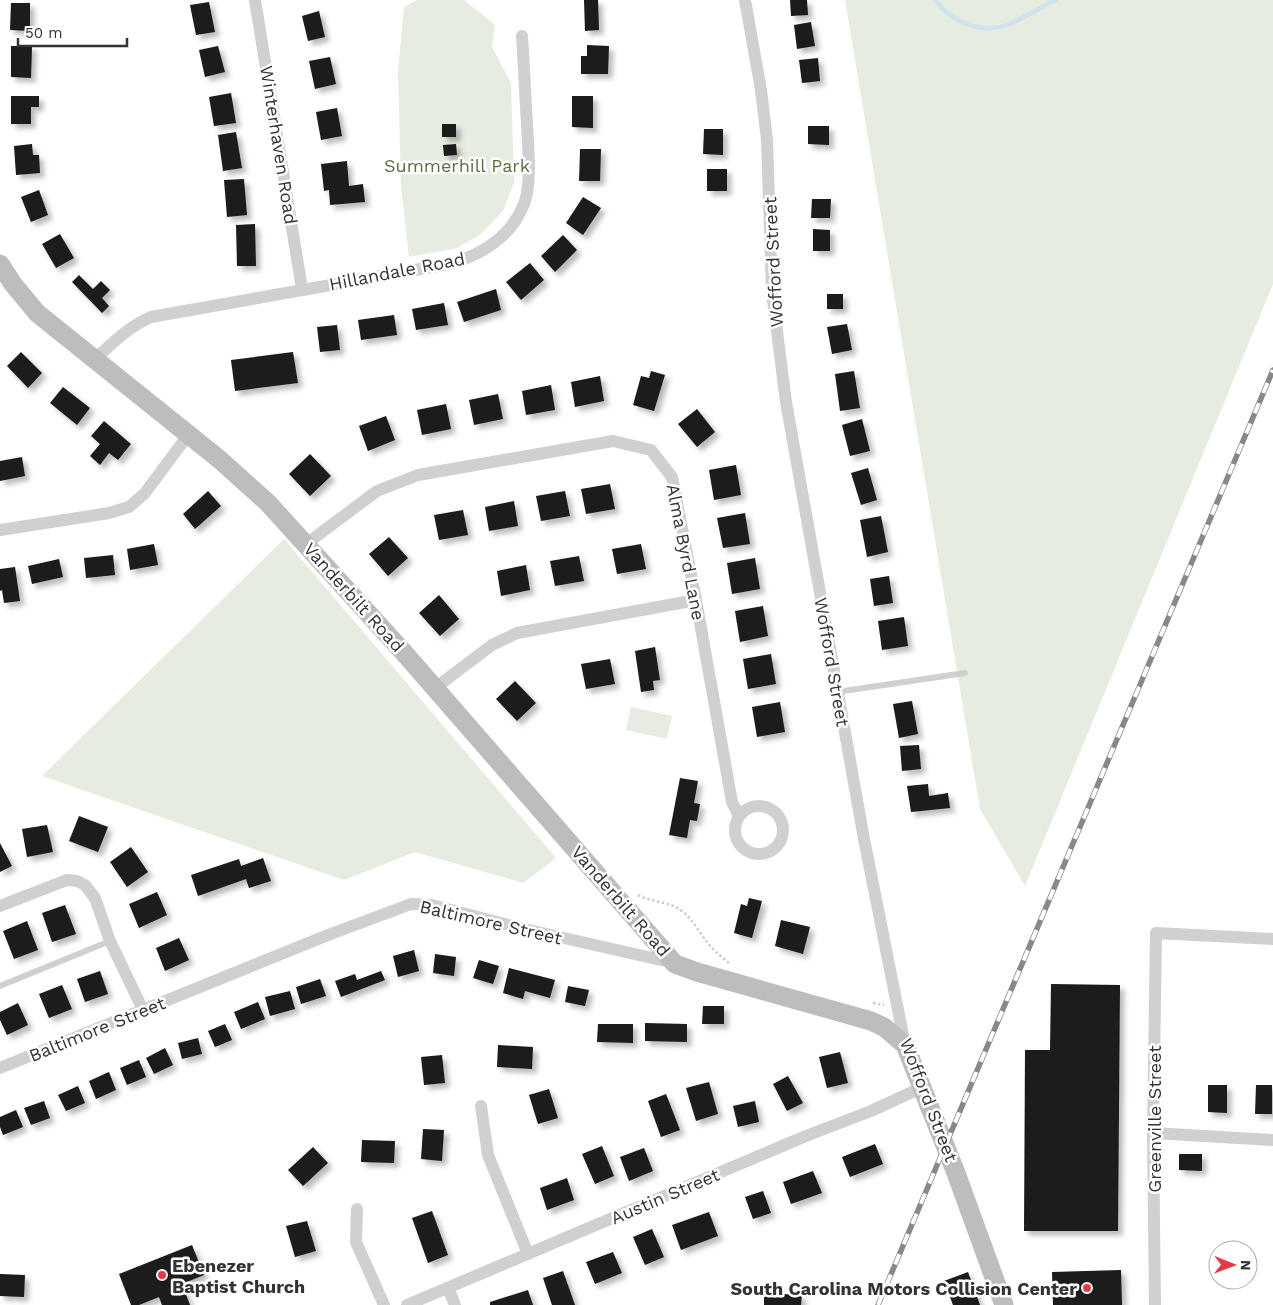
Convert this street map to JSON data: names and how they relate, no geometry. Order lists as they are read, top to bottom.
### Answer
{
  "streets": {
    "street": [
      "Winterhaven Road",
      "Wofford Street",
      "Hillandale Road",
      "Alma Byrd Lane",
      "Vanderbilt Road",
      "Baltimore Street",
      "Greenville Street",
      "Austin Street"
    ]
  },
  "crossings": [
    ["Winterhaven Road", "Hillandale Road"],
    ["Wofford Street", "Baltimore Street"],
    ["Wofford Street", "Austin Street"],
    ["Hillandale Road", "Vanderbilt Road"],
    ["Alma Byrd Lane", "Vanderbilt Road"],
    ["Vanderbilt Road", "Baltimore Street"]
  ],
  "parks": ["Summerhill Park"],
  "places": ["Ebenezer Baptist Church", "South Carolina Motors Collision Center"],
  "scale_bar": "50 m",
  "north": "right"
}
